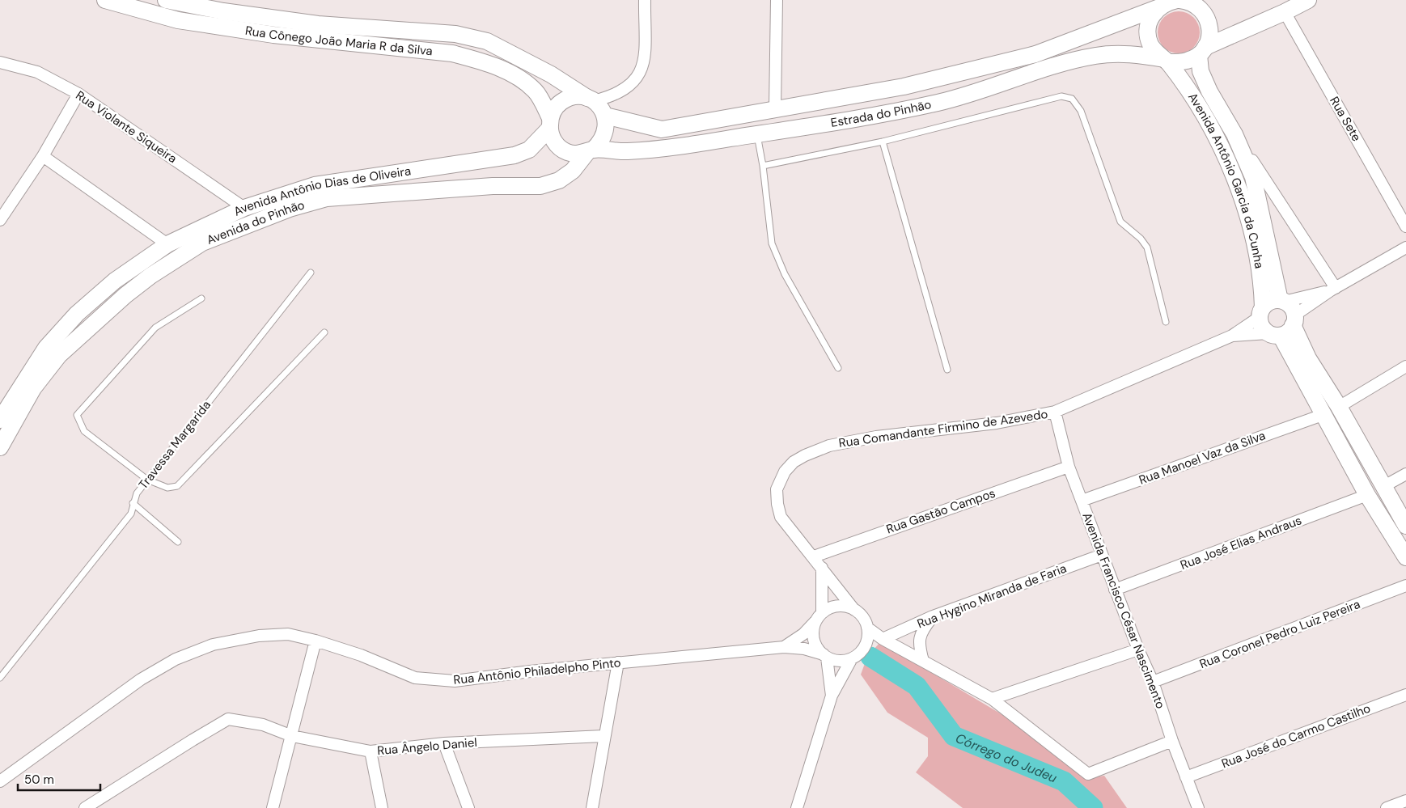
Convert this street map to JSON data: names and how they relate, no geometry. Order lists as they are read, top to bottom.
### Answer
{
  "streets": {
    "street": [
      "Rua Cônego João Maria R da Silva",
      "Estrada do Pinhão",
      "Rua Sete",
      "Rua Violante Siqueira",
      "Avenida Antônio Garcia da Cunha",
      "Avenida Antônio Dias de Oliveira",
      "Avenida do Pinhão",
      "Rua Comandante Firmino de Azevedo",
      "Rua Manoel Vaz da Silva",
      "Rua Gastão Campos",
      "Rua José Elias Andraus",
      "Rua Hygino Miranda de Faria",
      "Avenida Francisco César Nascimento",
      "Rua Coronel Pedro Luiz Pereira",
      "Rua Antônio Philadelpho Pinto",
      "Rua José do Carmo Castilho",
      "Rua Ângelo Daniel"
    ],
    "lane": ["Travessa Margarida"]
  },
  "crossings": [
    ["Rua Cônego João Maria R da Silva", "Estrada do Pinhão"],
    ["Rua Cônego João Maria R da Silva", "Avenida Antônio Dias de Oliveira"],
    ["Rua Cônego João Maria R da Silva", "Avenida do Pinhão"],
    ["Estrada do Pinhão", "Avenida Antônio Garcia da Cunha"],
    ["Estrada do Pinhão", "Avenida Antônio Dias de Oliveira"],
    ["Estrada do Pinhão", "Avenida do Pinhão"],
    ["Rua Violante Siqueira", "Avenida Antônio Dias de Oliveira"],
    ["Avenida Antônio Dias de Oliveira", "Avenida do Pinhão"],
    ["Rua Comandante Firmino de Azevedo", "Rua Gastão Campos"],
    ["Rua Comandante Firmino de Azevedo", "Avenida Francisco César Nascimento"],
    ["Rua Comandante Firmino de Azevedo", "Rua Antônio Philadelpho Pinto"],
    ["Rua Manoel Vaz da Silva", "Avenida Francisco César Nascimento"],
    ["Rua Gastão Campos", "Avenida Francisco César Nascimento"],
    ["Rua José Elias Andraus", "Avenida Francisco César Nascimento"],
    ["Rua Hygino Miranda de Faria", "Avenida Francisco César Nascimento"],
    ["Avenida Francisco César Nascimento", "Rua Coronel Pedro Luiz Pereira"],
    ["Avenida Francisco César Nascimento", "Rua José do Carmo Castilho"]
  ],
  "water": ["Córrego do Judeu"],
  "scale_bar": "50 m"
}
